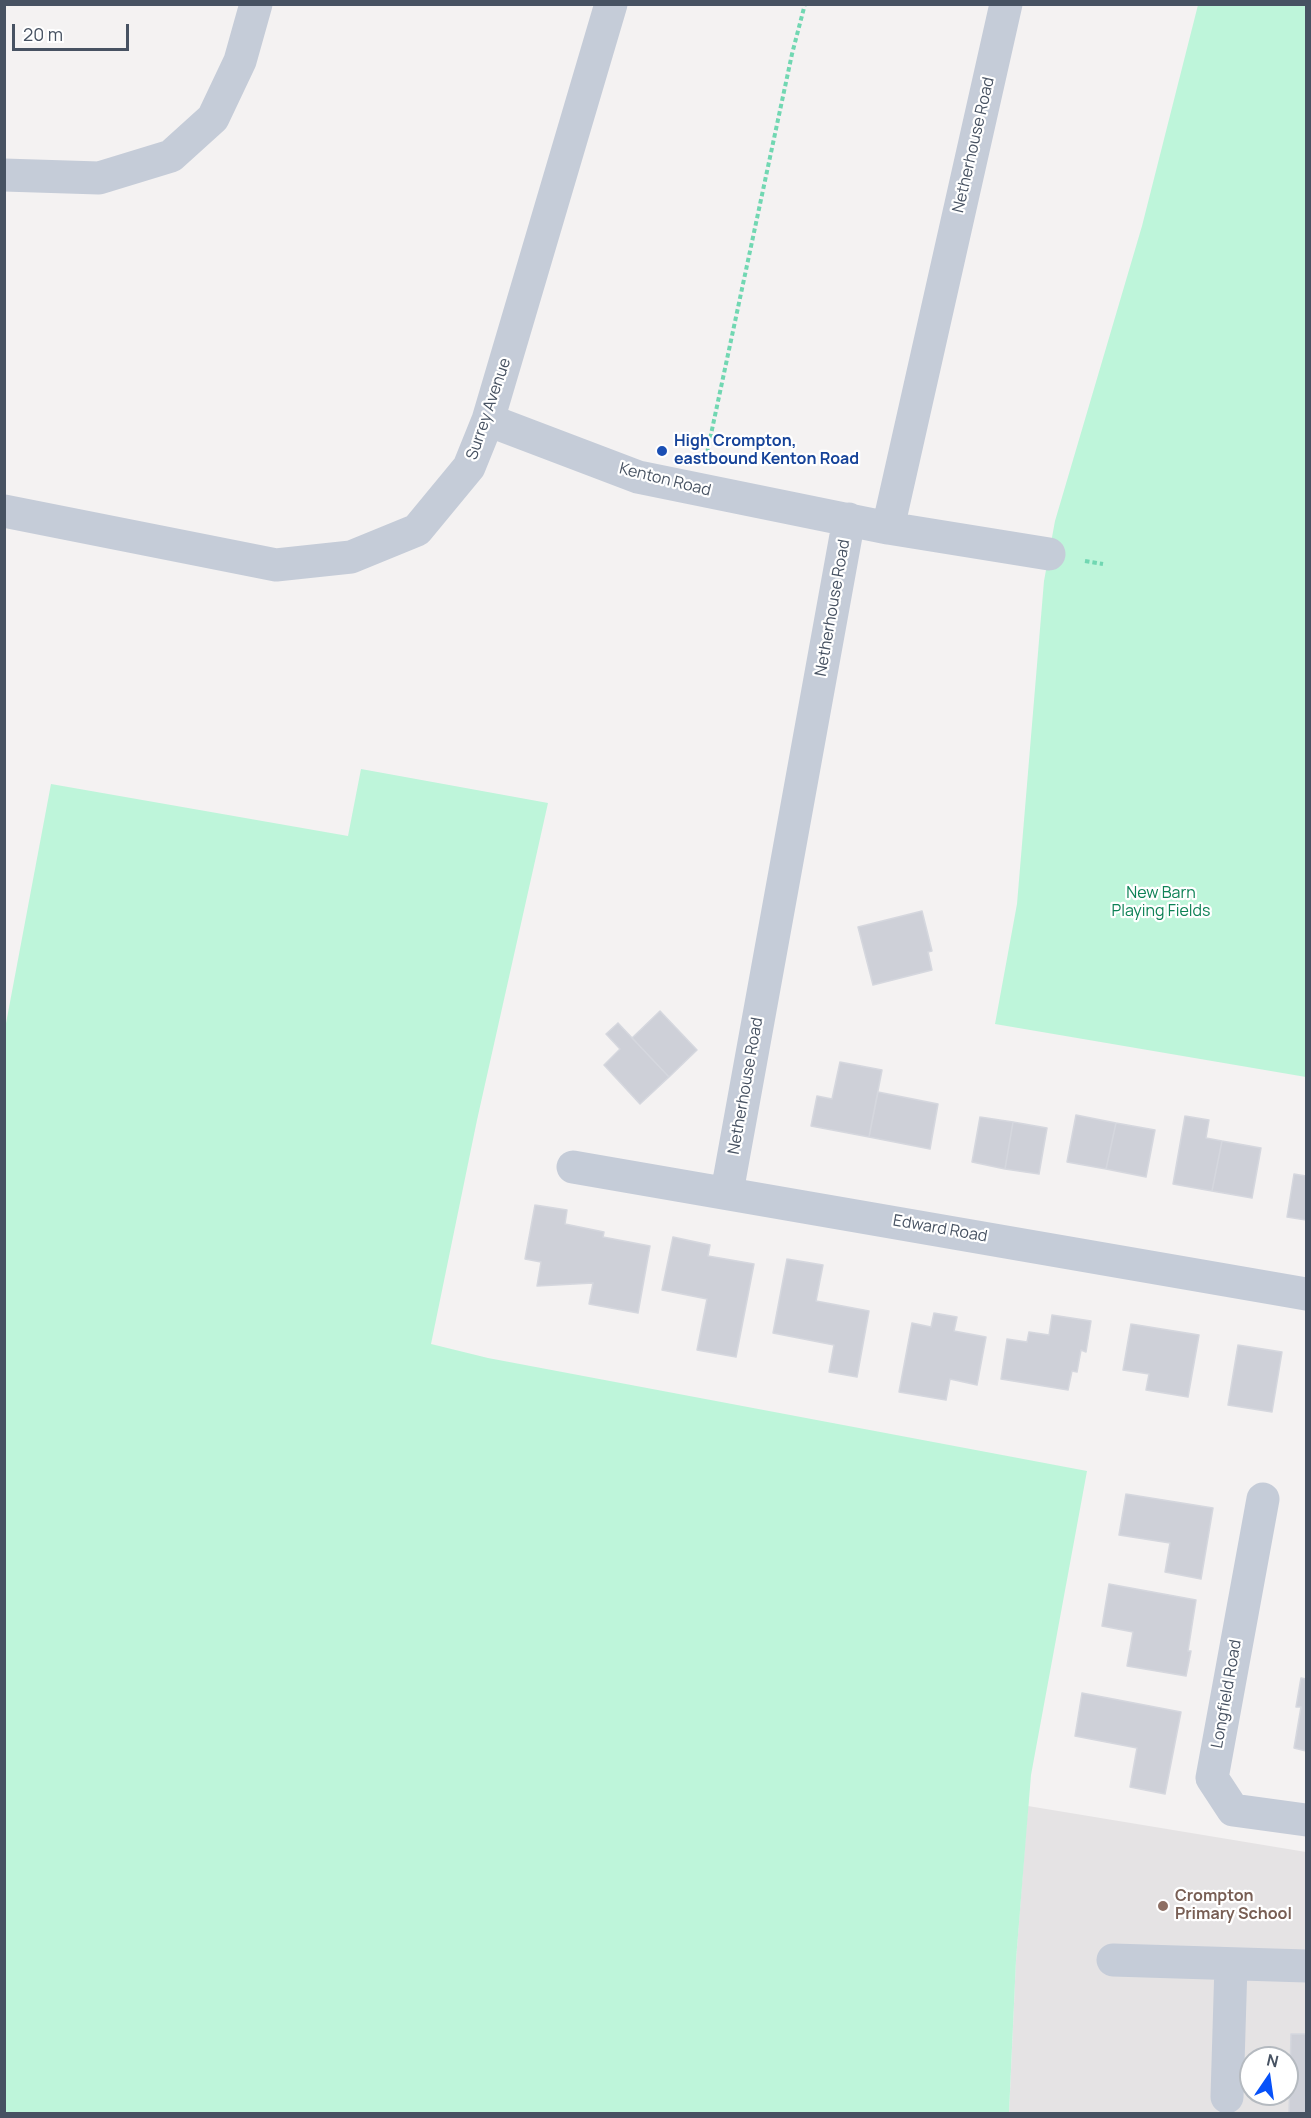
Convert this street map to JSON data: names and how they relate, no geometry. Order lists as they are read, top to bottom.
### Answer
{
  "streets": {
    "street": [
      "Netherhouse Road",
      "Surrey Avenue",
      "Kenton Road",
      "Edward Road",
      "Longfield Road"
    ]
  },
  "crossings": [
    ["Netherhouse Road", "Kenton Road"],
    ["Netherhouse Road", "Edward Road"],
    ["Surrey Avenue", "Kenton Road"]
  ],
  "parks": ["New Barn Playing Fields"],
  "places": ["High Crompton, eastbound Kenton Road", "Crompton Primary School"],
  "scale_bar": "20 m",
  "north": "top"
}
